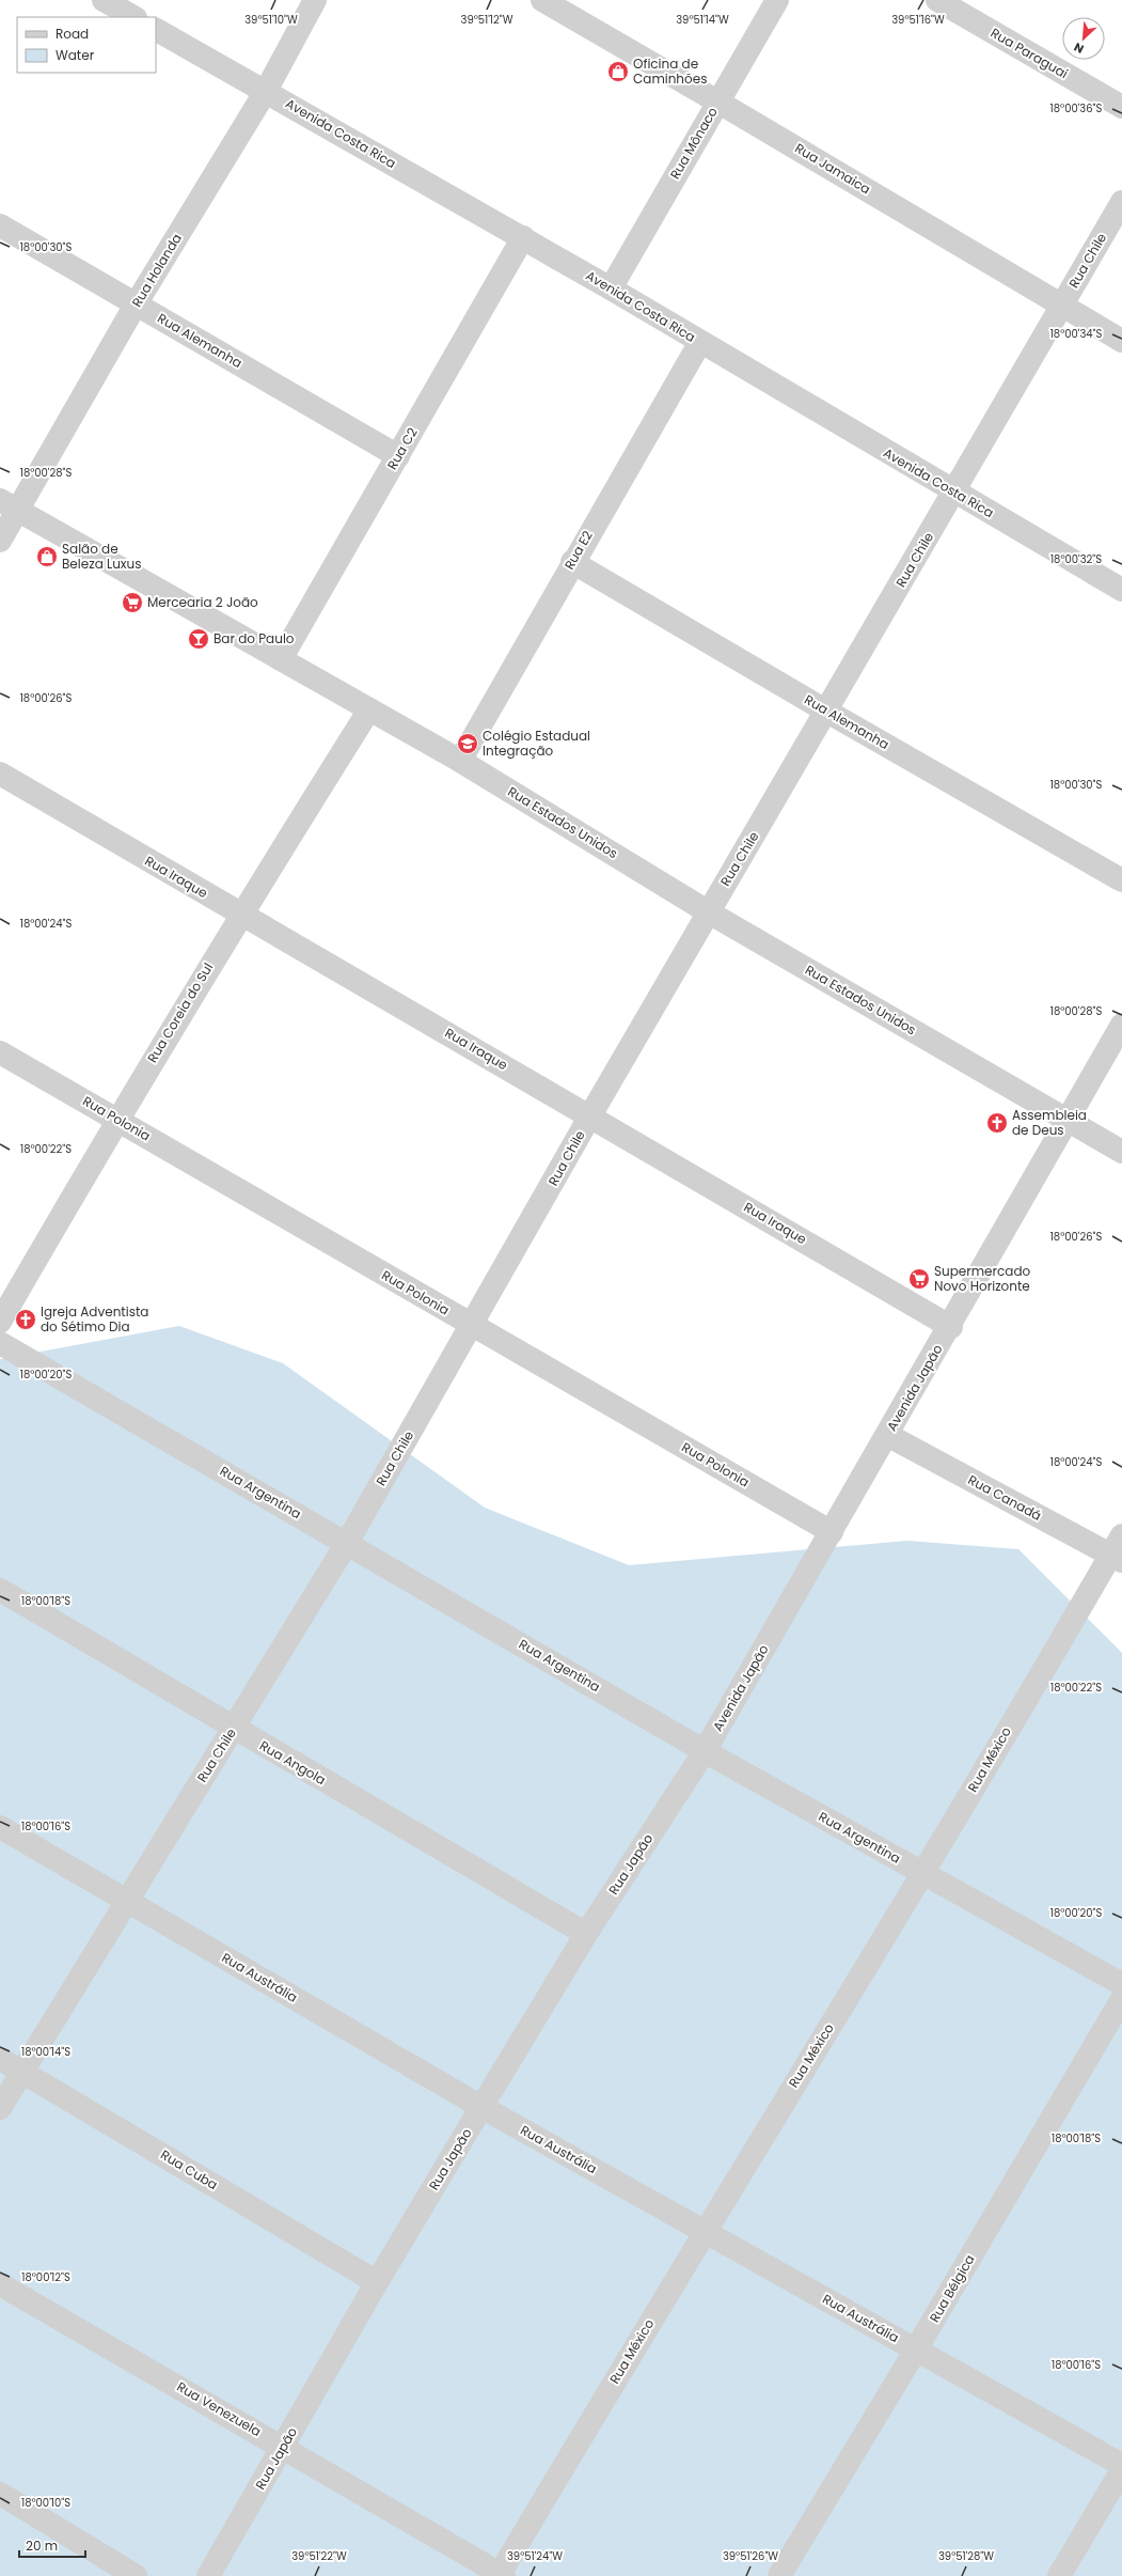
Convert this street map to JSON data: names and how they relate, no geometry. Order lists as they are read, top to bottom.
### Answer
{
  "streets": {
    "street": [
      "Rua Paraguai",
      "Avenida Costa Rica",
      "Rua Mônaco",
      "Rua Jamaica",
      "Rua Chile",
      "Rua Holanda",
      "Rua Alemanha",
      "Rua C2",
      "Rua E2",
      "Rua Estados Unidos",
      "Rua Iraque",
      "Rua Coreia do Sul",
      "Rua Polonia",
      "Avenida Japão",
      "Rua Argentina",
      "Rua Canadá",
      "Rua México",
      "Rua Angola",
      "Rua Japão",
      "Rua Austrália",
      "Rua Cuba",
      "Rua Bélgica",
      "Rua Venezuela"
    ]
  },
  "crossings": [
    ["Avenida Costa Rica", "Rua Mônaco"],
    ["Avenida Costa Rica", "Rua Chile"],
    ["Avenida Costa Rica", "Rua Holanda"],
    ["Avenida Costa Rica", "Rua C2"],
    ["Avenida Costa Rica", "Rua E2"],
    ["Rua Mônaco", "Rua Jamaica"],
    ["Rua Jamaica", "Rua Chile"],
    ["Rua Chile", "Rua Alemanha"],
    ["Rua Chile", "Rua Estados Unidos"],
    ["Rua Chile", "Rua Iraque"],
    ["Rua Chile", "Rua Polonia"],
    ["Rua Chile", "Rua Argentina"],
    ["Rua Chile", "Rua Angola"],
    ["Rua Chile", "Rua Austrália"],
    ["Rua Chile", "Rua Cuba"],
    ["Rua Holanda", "Rua Alemanha"],
    ["Rua Holanda", "Rua Estados Unidos"],
    ["Rua Alemanha", "Rua C2"],
    ["Rua Alemanha", "Rua E2"],
    ["Rua C2", "Rua Estados Unidos"],
    ["Rua E2", "Rua Estados Unidos"],
    ["Rua Estados Unidos", "Rua Coreia do Sul"],
    ["Rua Estados Unidos", "Avenida Japão"],
    ["Rua Iraque", "Rua Coreia do Sul"],
    ["Rua Iraque", "Avenida Japão"],
    ["Rua Coreia do Sul", "Rua Polonia"],
    ["Rua Polonia", "Avenida Japão"],
    ["Avenida Japão", "Rua Argentina"],
    ["Avenida Japão", "Rua Canadá"],
    ["Avenida Japão", "Rua Japão"],
    ["Rua Argentina", "Rua México"],
    ["Rua Argentina", "Rua Japão"],
    ["Rua Canadá", "Rua México"],
    ["Rua México", "Rua Austrália"],
    ["Rua México", "Rua Venezuela"],
    ["Rua Angola", "Rua Japão"],
    ["Rua Japão", "Rua Austrália"],
    ["Rua Japão", "Rua Cuba"],
    ["Rua Japão", "Rua Venezuela"],
    ["Rua Austrália", "Rua Bélgica"]
  ],
  "places": {
    "shop": ["Oficina de Caminhões", "Salão de Beleza Luxus"],
    "supermarket": ["Mercearia 2 João", "Supermercado Novo Horizonte"],
    "bar": ["Bar do Paulo"],
    "school or university": ["Colégio Estadual Integração"],
    "church": ["Assembleia de Deus", "Igreja Adventista do Sétimo Dia"]
  },
  "legend": ["Road", "Water"],
  "scale_bar": "20 m",
  "north": "bottom left",
  "coordinates": [
    "39°51'10\"W",
    "39°51'12\"W",
    "39°51'14\"W",
    "39°51'16\"W",
    "18°00'36\"S",
    "18°00'30\"S",
    "18°00'34\"S",
    "18°00'28\"S",
    "18°00'32\"S",
    "18°00'26\"S",
    "18°00'24\"S",
    "18°00'22\"S",
    "18°00'20\"S",
    "18°00'18\"S",
    "18°00'16\"S",
    "18°00'14\"S",
    "18°00'12\"S",
    "18°00'10\"S",
    "39°51'22\"W",
    "39°51'24\"W",
    "39°51'26\"W",
    "39°51'28\"W"
  ]
}
